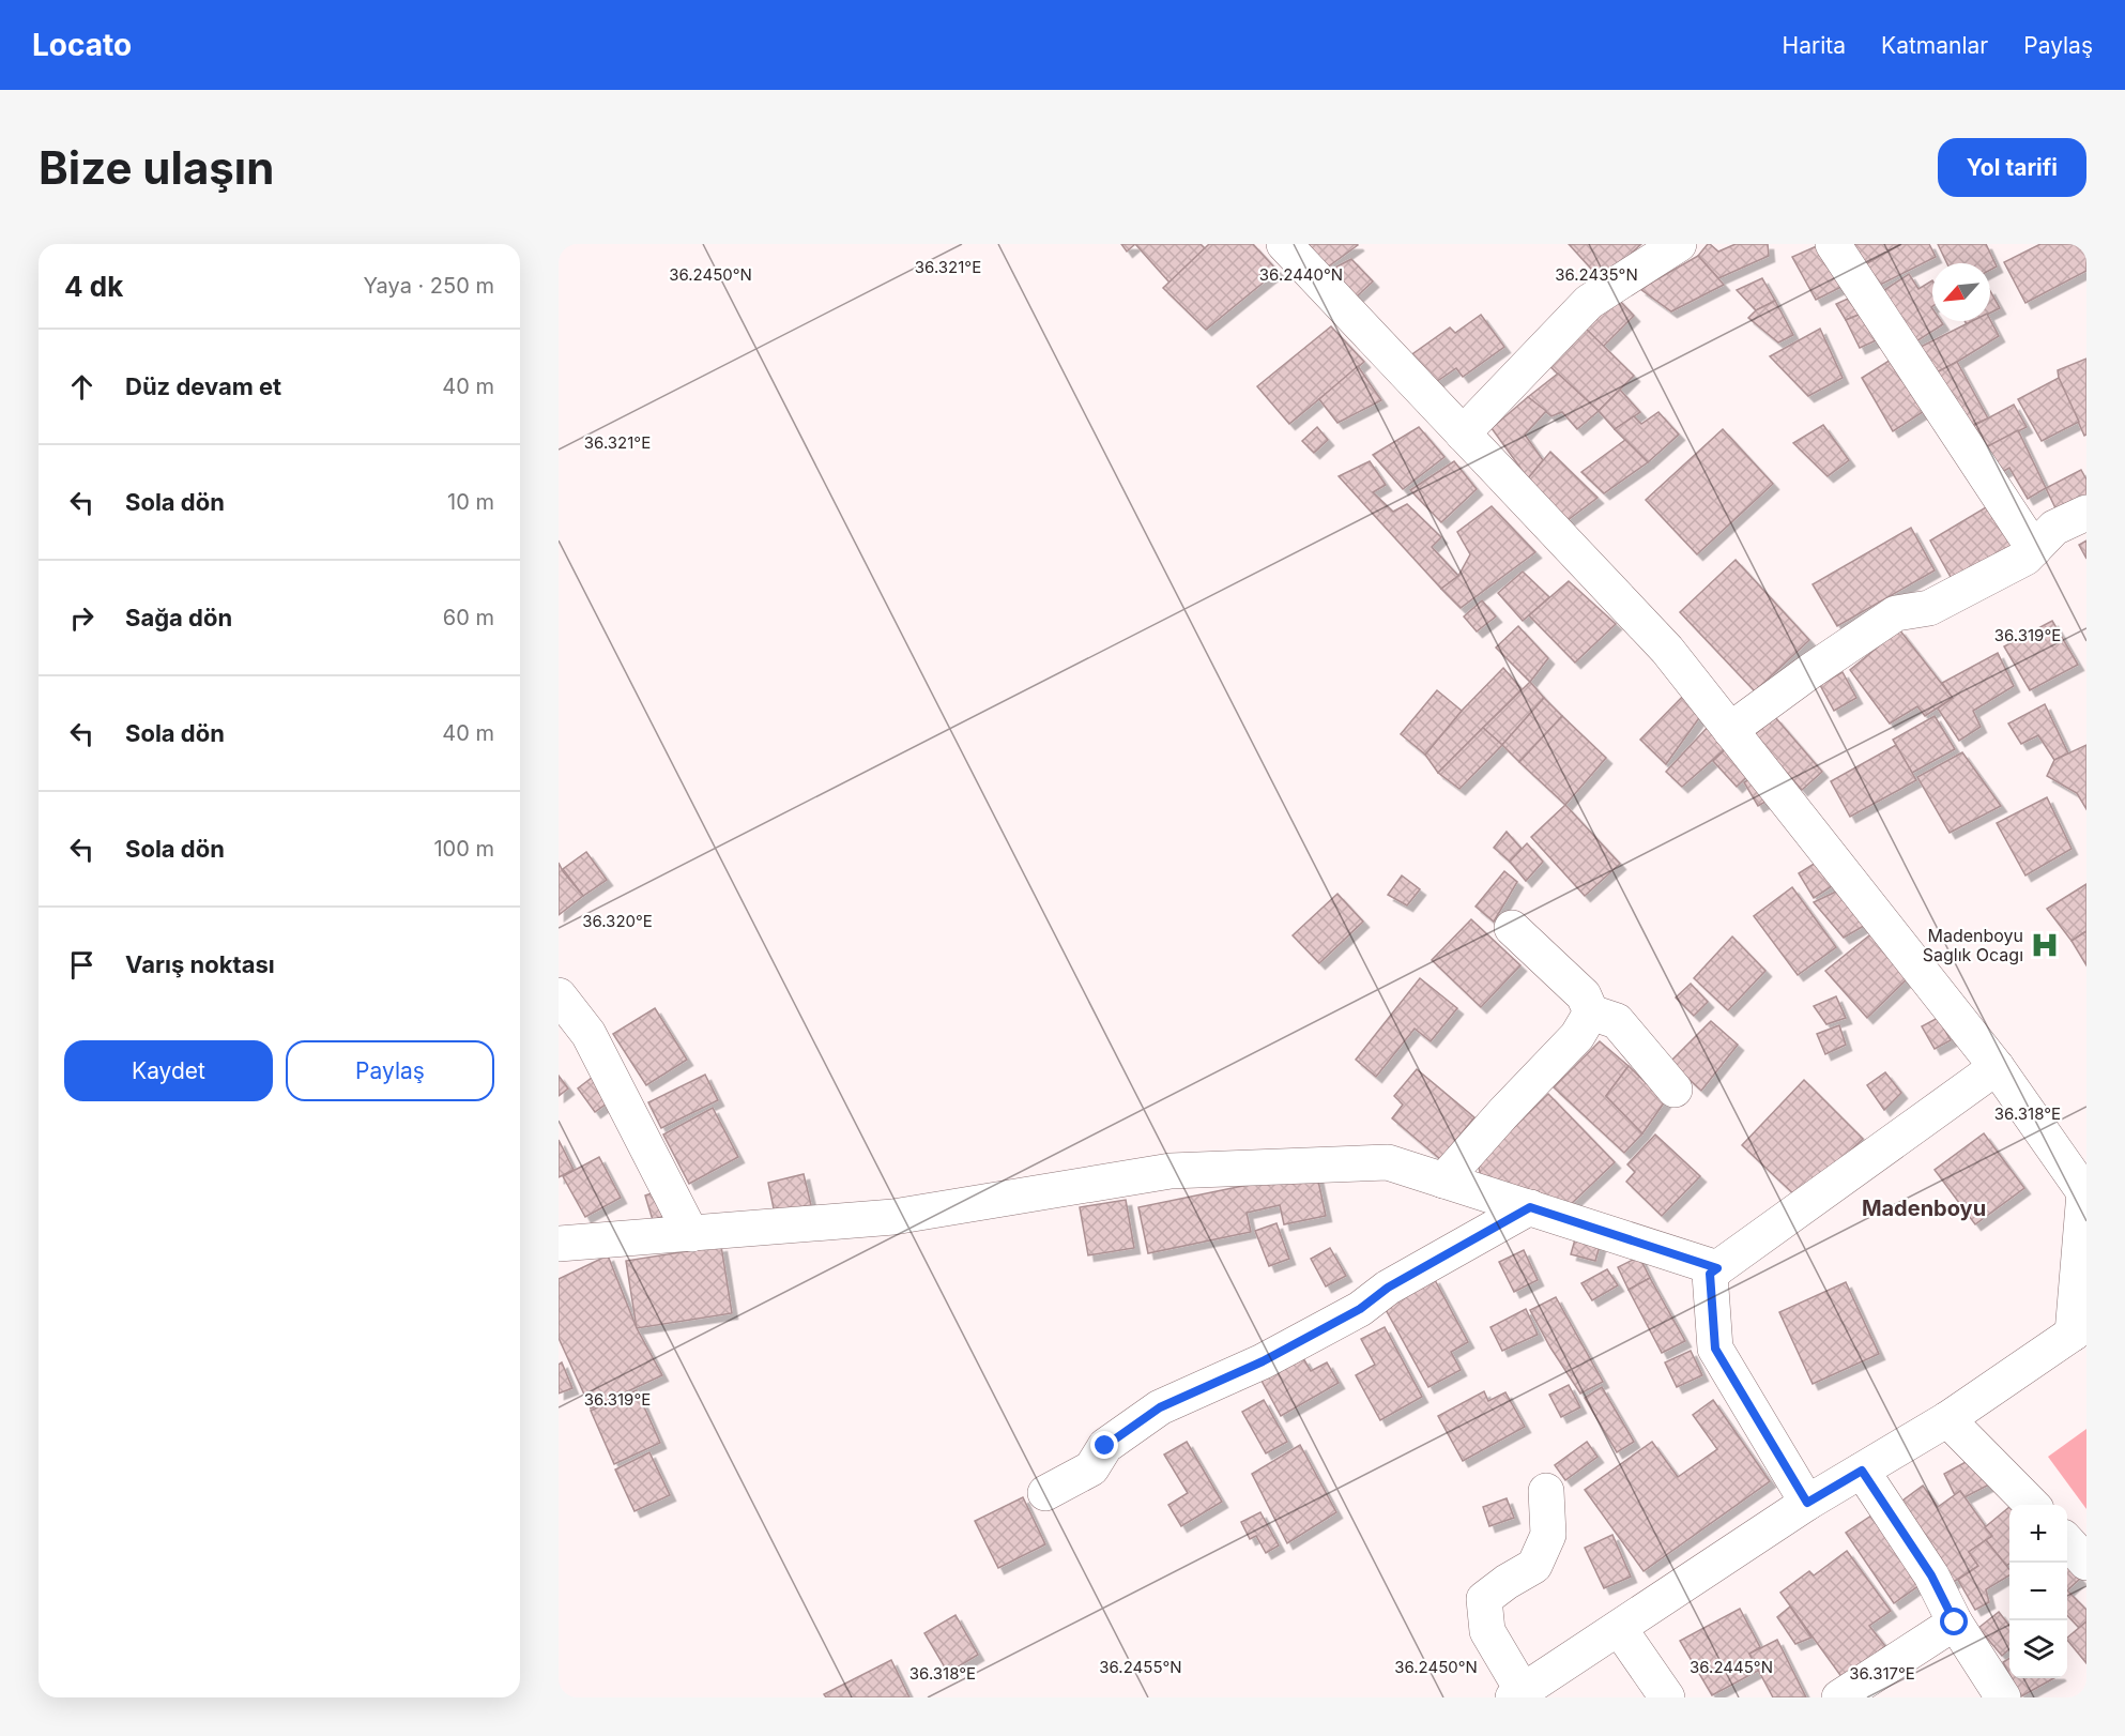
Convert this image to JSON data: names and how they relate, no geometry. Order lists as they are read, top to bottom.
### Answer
{
  "districts": ["Madenboyu"],
  "places": {
    "hospital": ["Madenboyu Saglık Ocagı"]
  },
  "north": "bottom left",
  "page": {
    "header": "Locato",
    "nav": ["Harita", "Katmanlar", "Paylaş"],
    "buttons": [
      "Yol tarifi",
      ["Kaydet", "Paylaş"]
    ],
    "title": "Bize ulaşın",
    "heading": ["4 dk", "Yaya · 250 m"],
    "list": [
      ["Düz devam et", "40 m"],
      ["Sola dön", "10 m"],
      ["Sağa dön", "60 m"],
      ["Sola dön", "40 m"],
      ["Sola dön", "100 m"],
      "Varış noktası"
    ],
    "map_buttons": ["+", "−"]
  },
  "coordinates": [
    "36.321°E",
    "36.2450°N",
    "36.2440°N",
    "36.2435°N",
    "36.319°E",
    "36.320°E",
    "36.318°E",
    "36.2455°N",
    "36.2445°N",
    "36.317°E"
  ]
}
